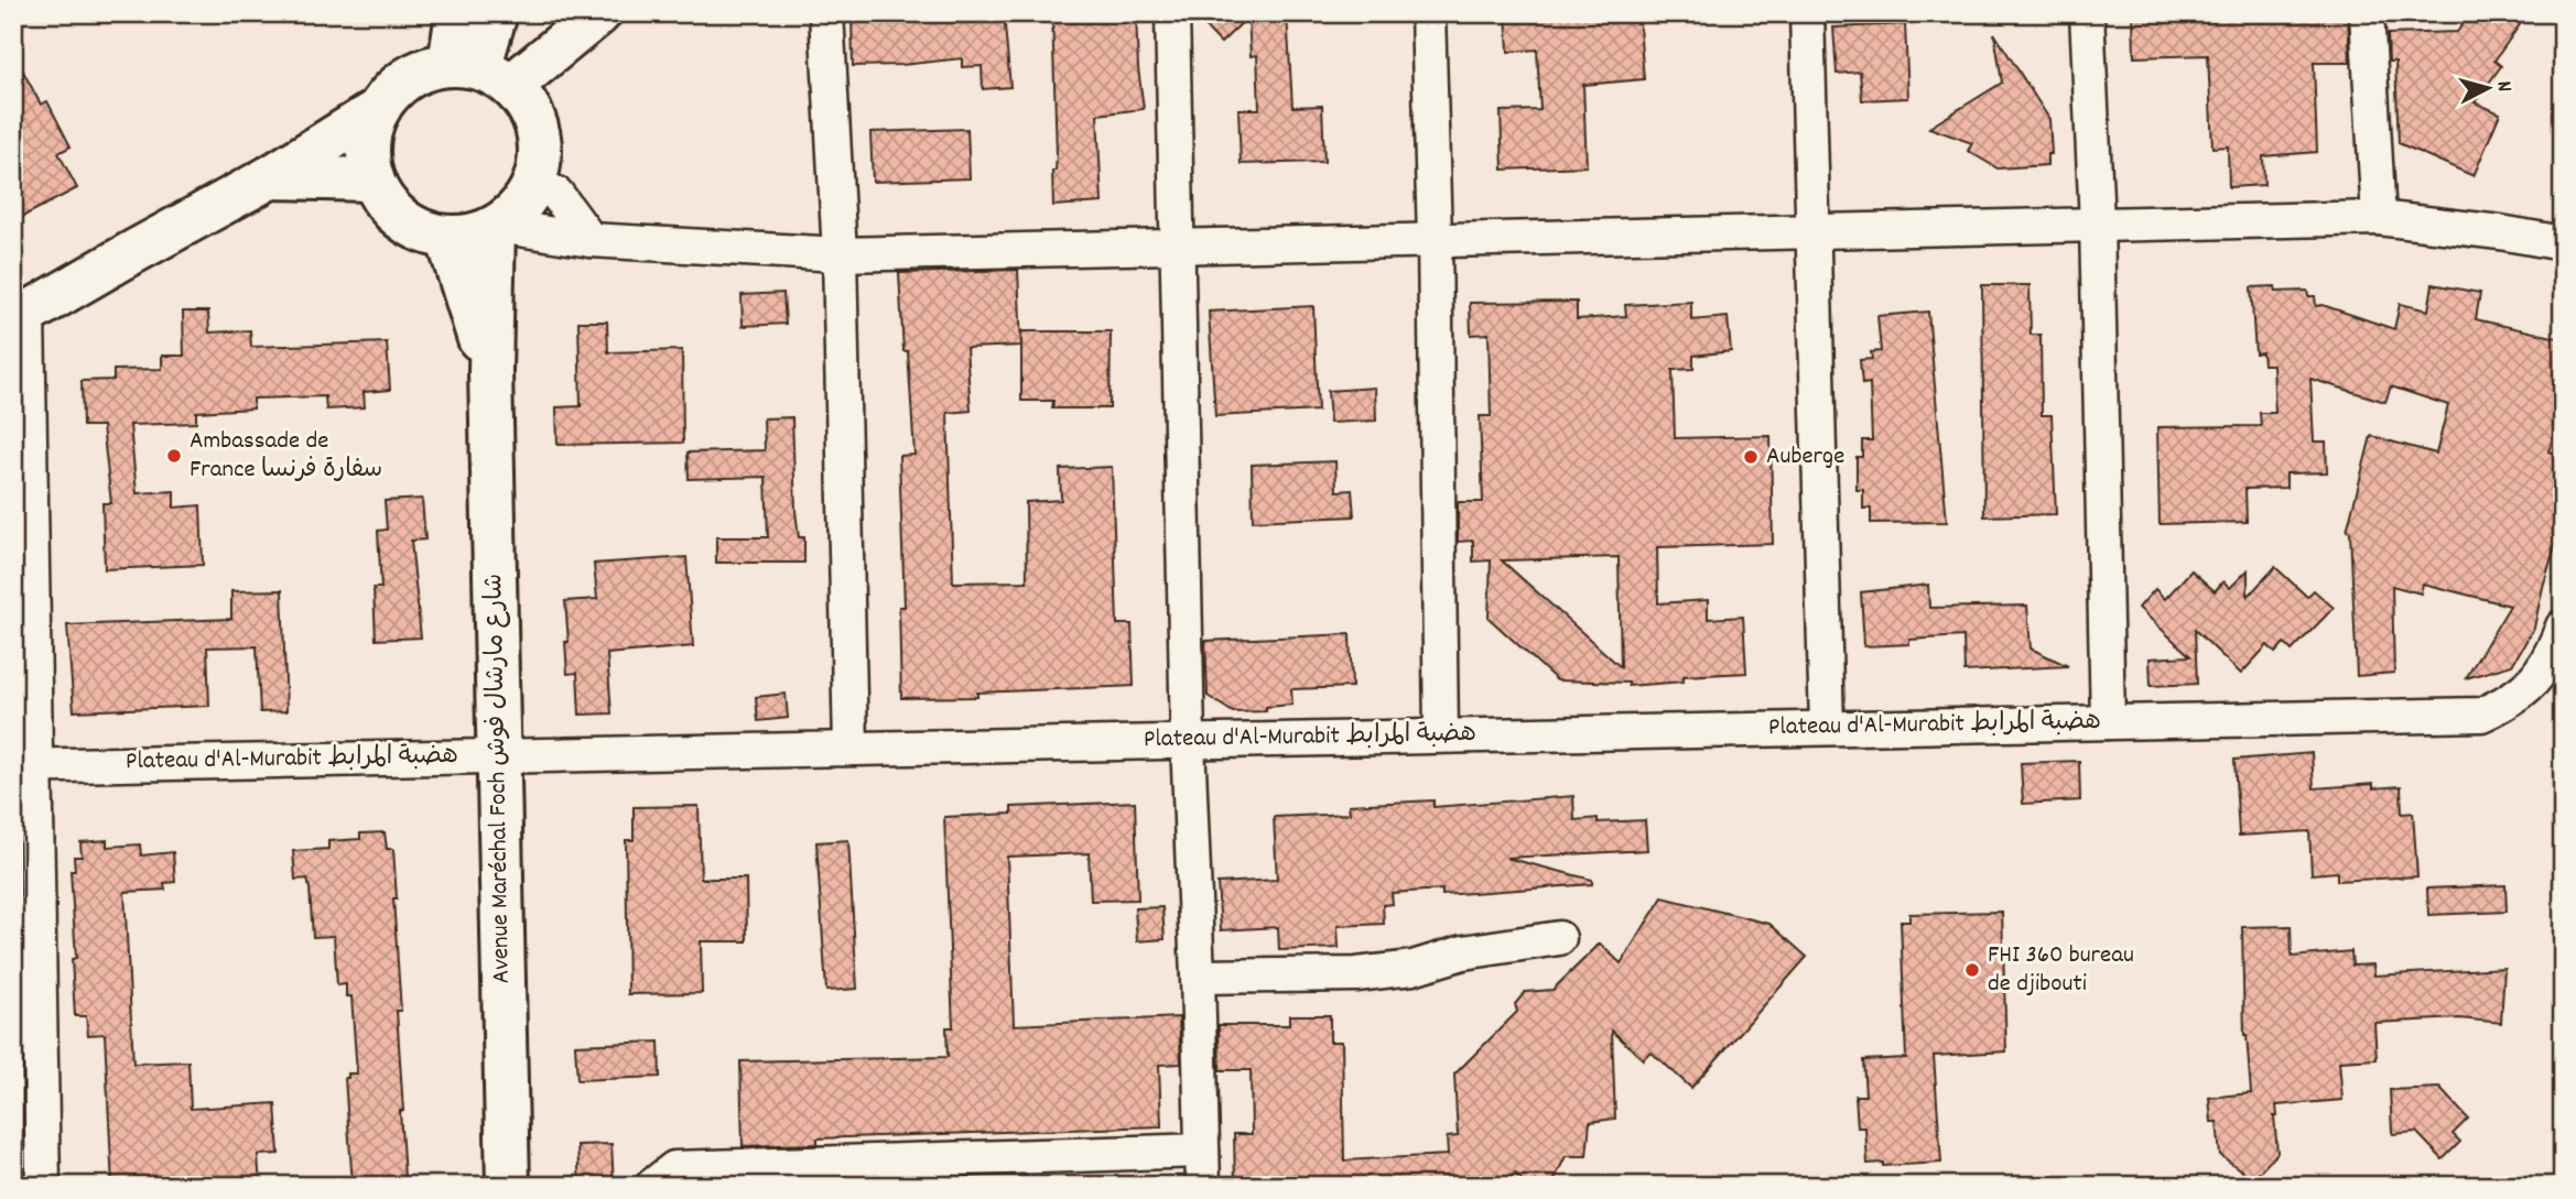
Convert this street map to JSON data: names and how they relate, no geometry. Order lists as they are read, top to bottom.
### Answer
{
  "streets": {
    "street": ["Plateau d'Al-Murabit هضبة المرابط", "Avenue Maréchal Foch شارع مارشال فوش"]
  },
  "crossings": [
    ["Plateau d'Al-Murabit هضبة المرابط", "Avenue Maréchal Foch شارع مارشال فوش"]
  ],
  "places": ["Ambassade de France سفارة فرنسا", "Auberge", "FHI 360 bureau de djibouti"],
  "north": "right"
}
